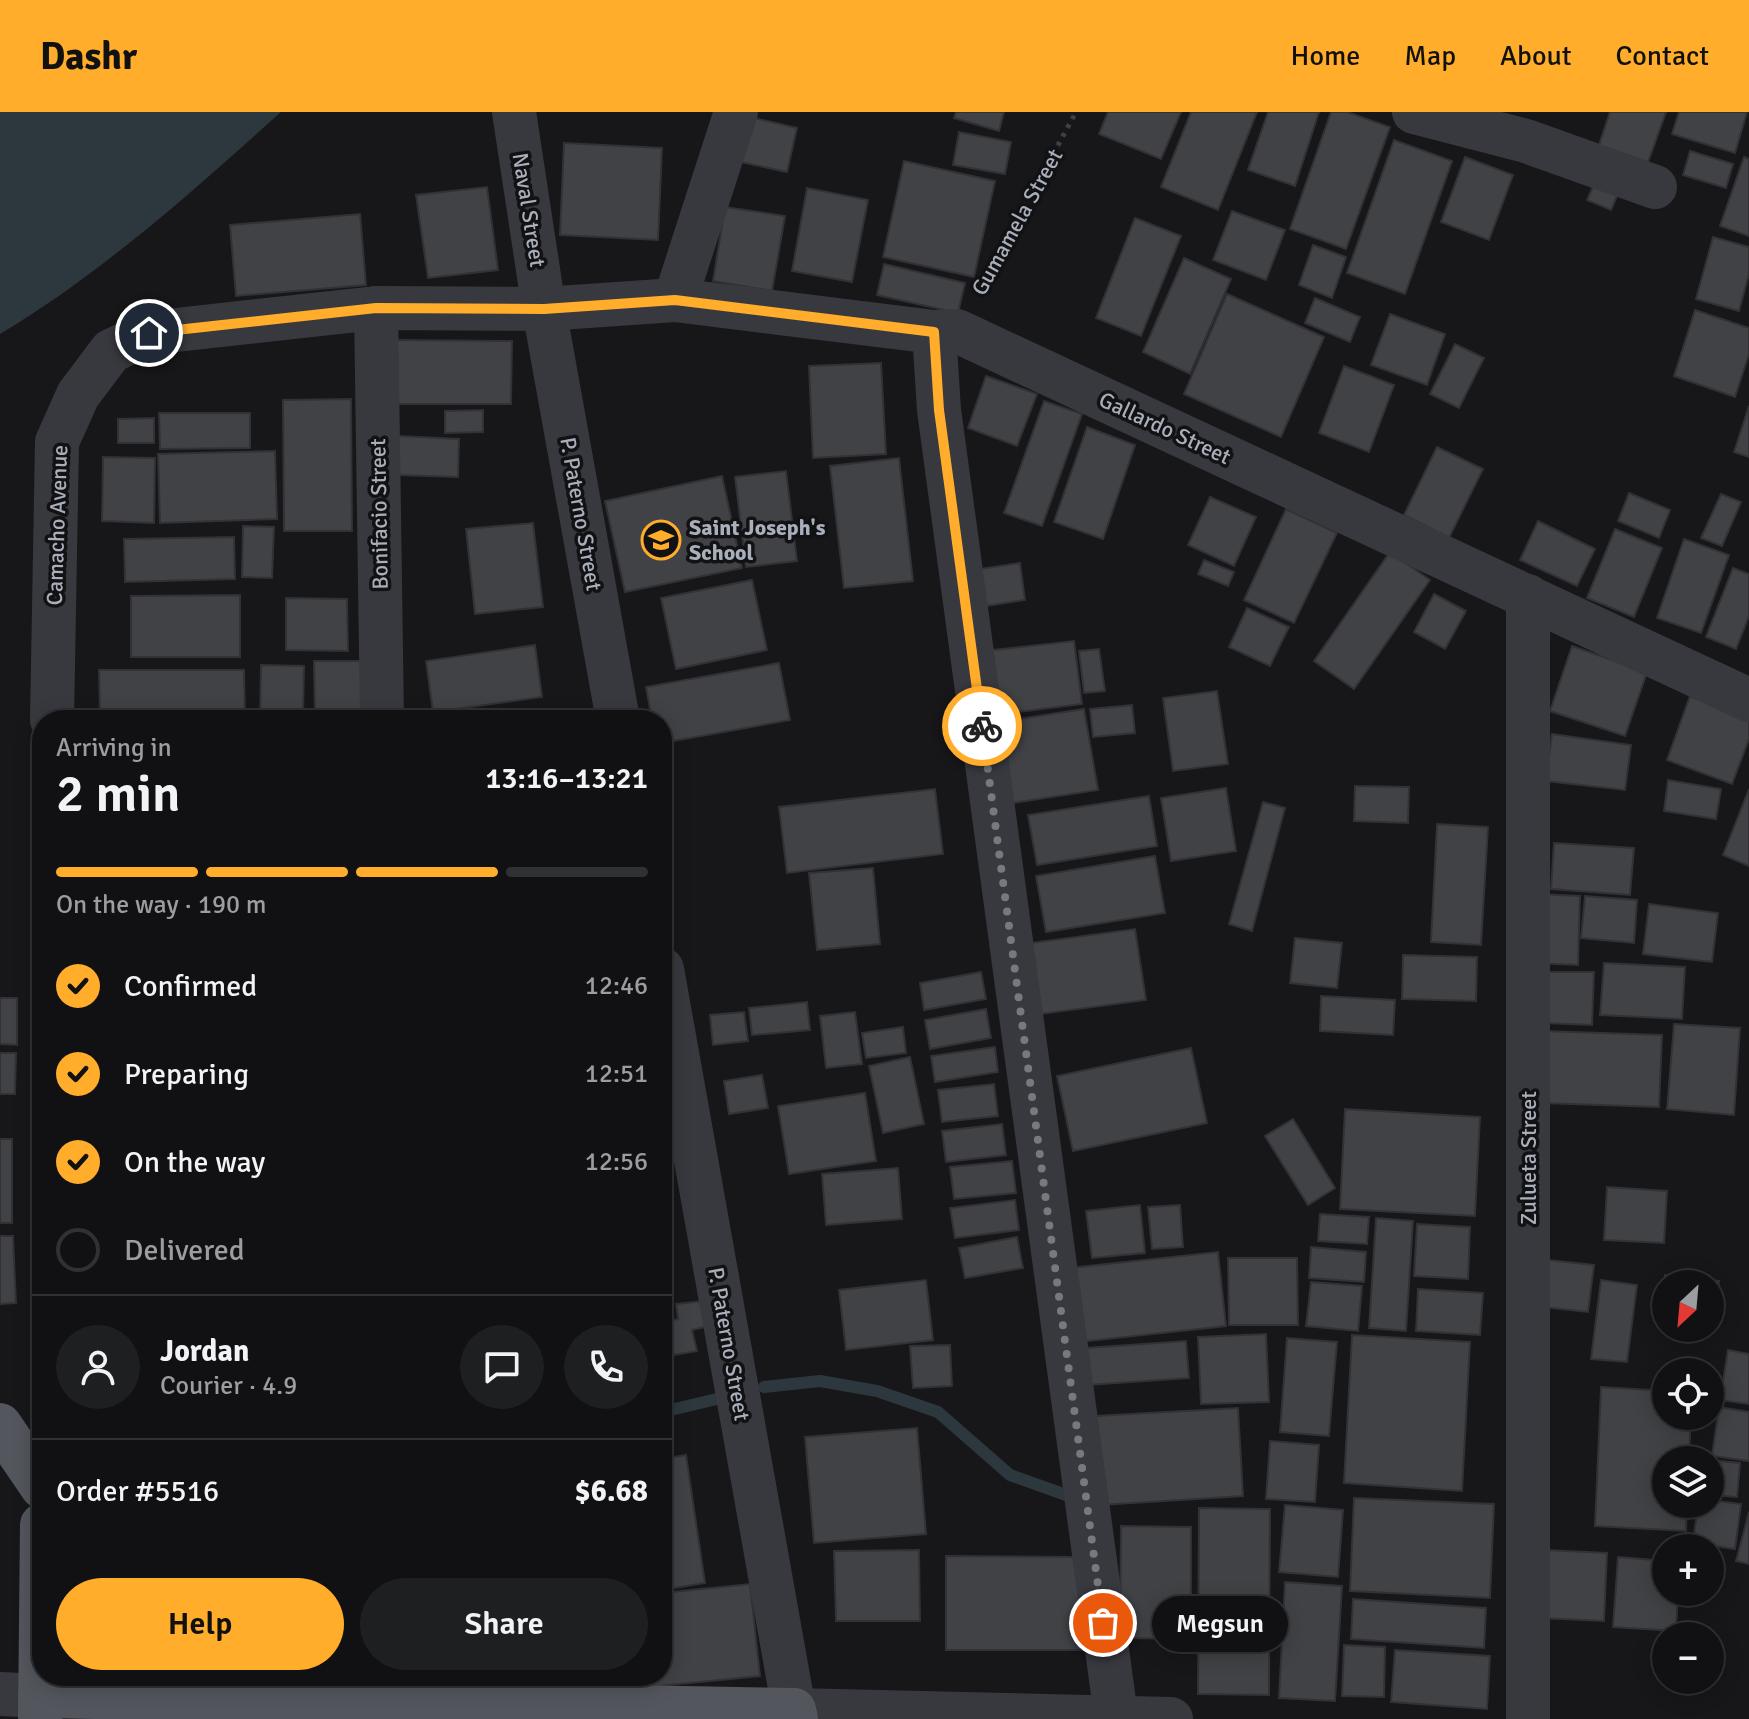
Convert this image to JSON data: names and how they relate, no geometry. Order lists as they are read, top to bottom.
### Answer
{
  "streets": {
    "street": [
      "Naval Street",
      "Gallardo Street",
      "Bonifacio Street",
      "P. Paterno Street",
      "Camacho Avenue",
      "Zulueta Street"
    ],
    "path": ["Gumamela Street"]
  },
  "crossings": [
    ["Naval Street", "Gallardo Street"],
    ["Naval Street", "P. Paterno Street"],
    ["Naval Street", "Camacho Avenue"],
    ["Gumamela Street", "Gallardo Street"],
    ["Gallardo Street", "P. Paterno Street"],
    ["Gallardo Street", "Camacho Avenue"],
    ["Gallardo Street", "Zulueta Street"],
    ["Bonifacio Street", "Camacho Avenue"],
    ["P. Paterno Street", "Camacho Avenue"]
  ],
  "places": {
    "school or university": ["Saint Joseph's School"],
    "other": ["Megsun"]
  },
  "north": "bottom left",
  "page": {
    "header": "Dashr",
    "nav": [
      "Home",
      "Map",
      "About",
      "Contact"
    ],
    "heading": ["2 min", "Arriving in", "13:16–13:21"],
    "panel": [
      "Jordan",
      "Courier · 4.9",
      "Order #5516",
      "$6.68"
    ],
    "bar": "On the way · 190 m",
    "list": [
      ["Confirmed", "12:46"],
      ["Preparing", "12:51"],
      ["On the way", "12:56"],
      "Delivered"
    ],
    "map_buttons": ["+", "−"],
    "buttons": ["Help", "Share"],
    "bubble": "Megsun"
  }
}
